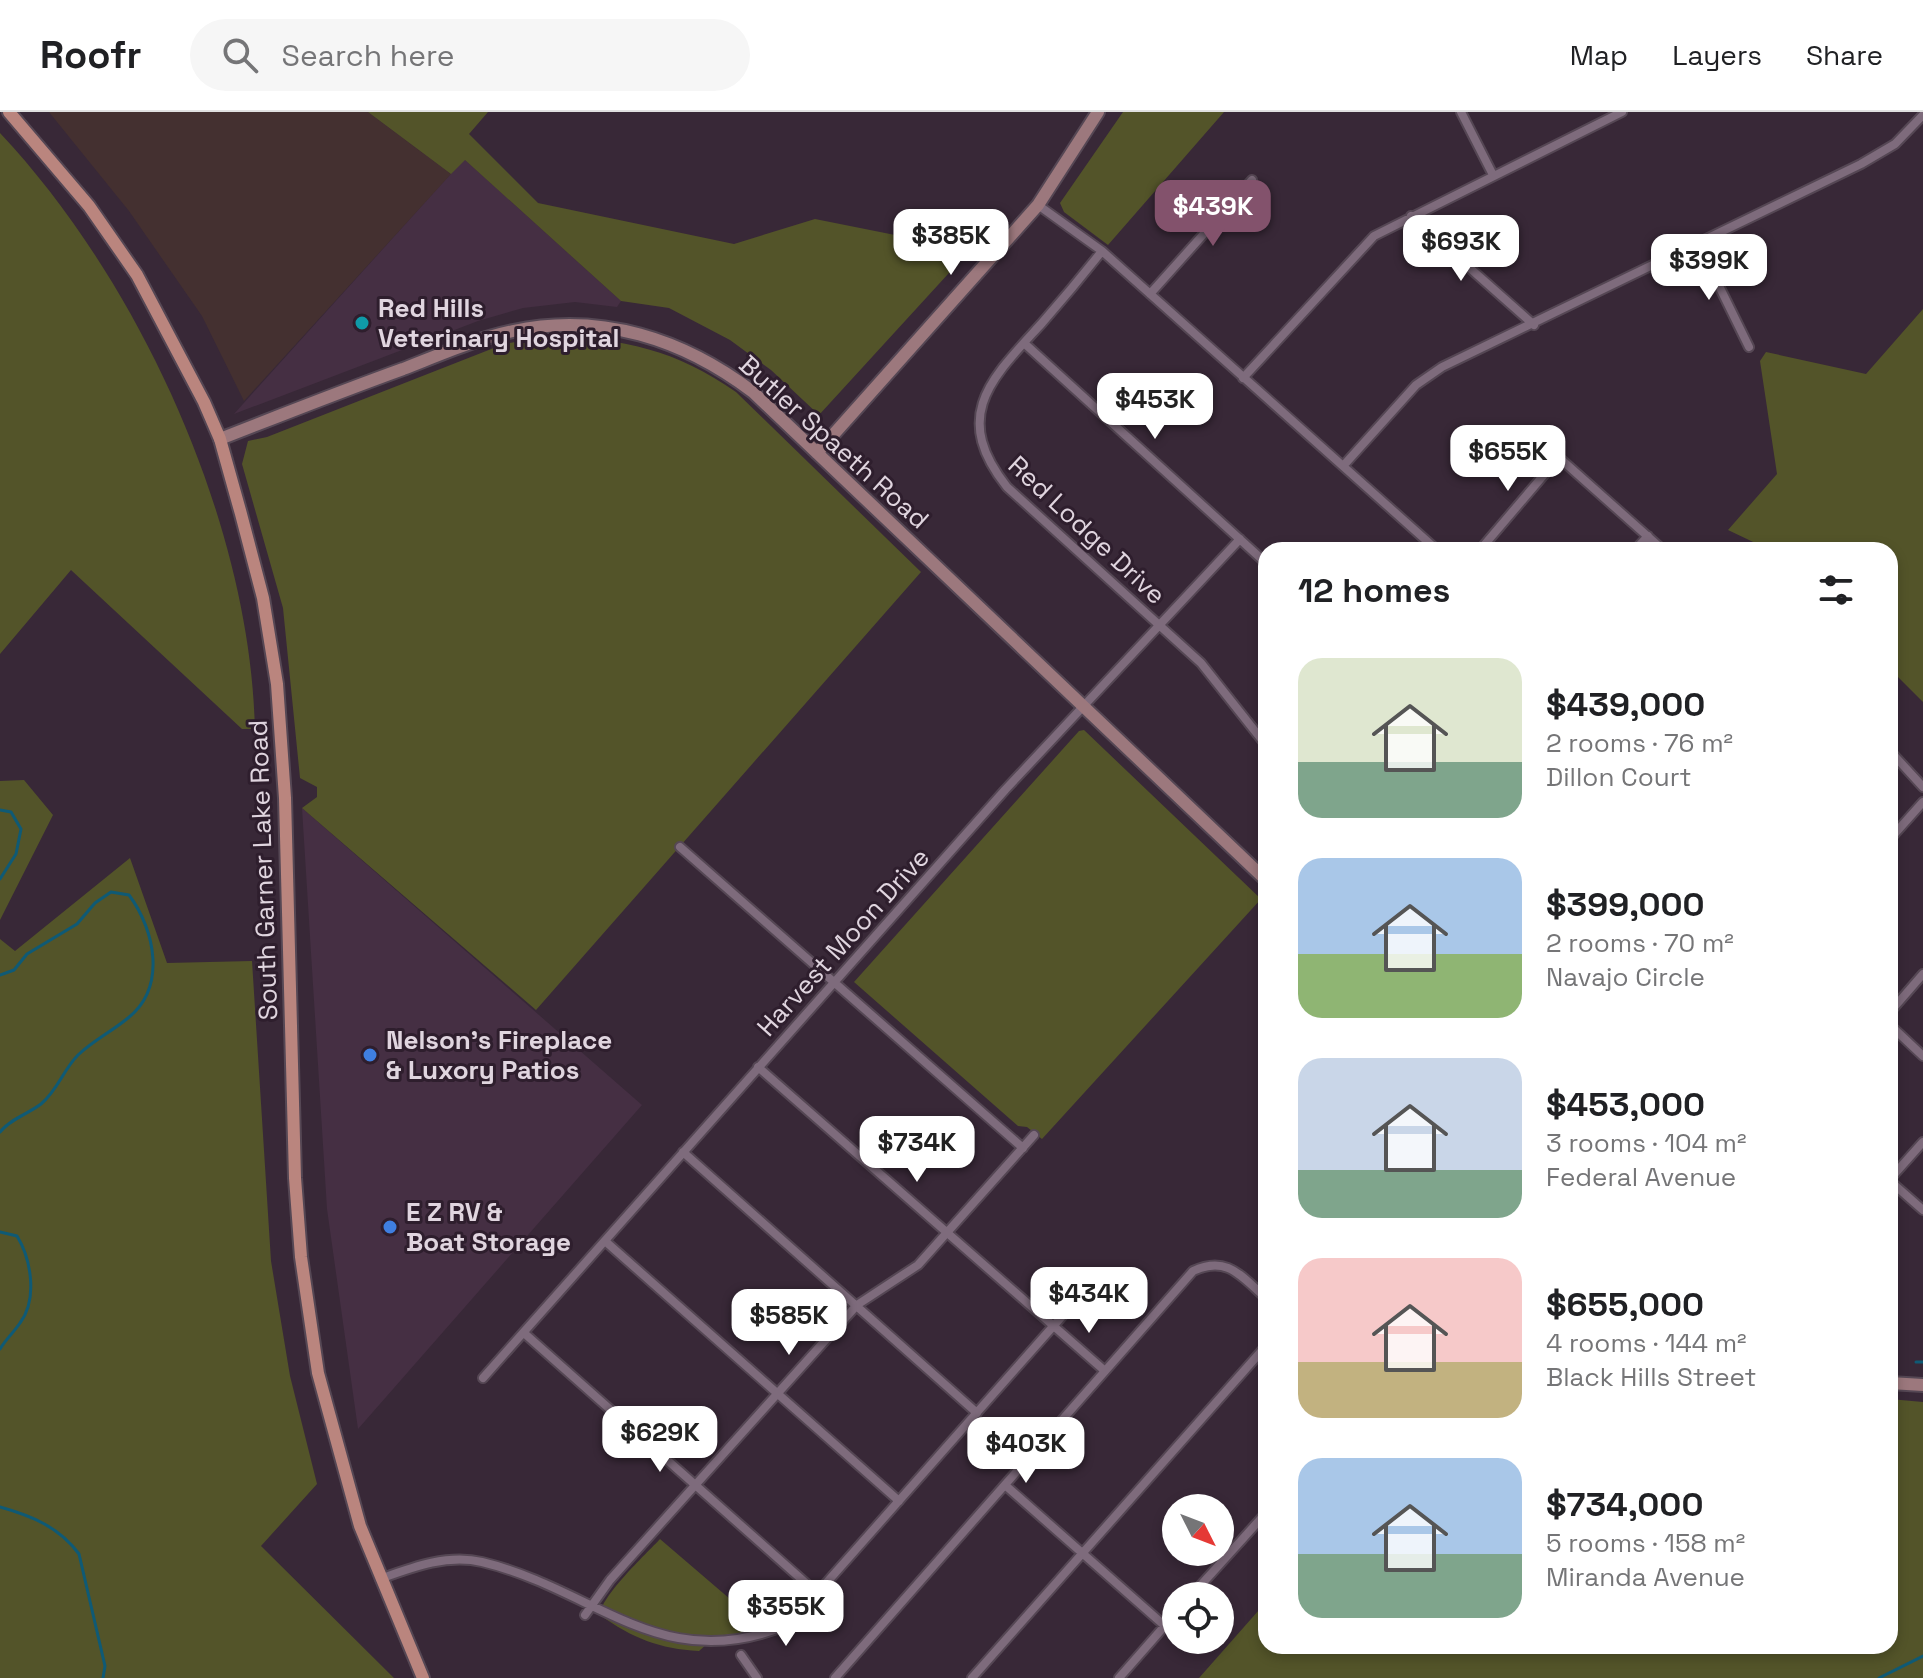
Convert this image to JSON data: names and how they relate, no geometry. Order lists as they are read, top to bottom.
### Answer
{
  "streets": {
    "main road": ["Butler Spaeth Road", "South Garner Lake Road"],
    "street": ["Red Lodge Drive", "Harvest Moon Drive"]
  },
  "crossings": [
    ["Butler Spaeth Road", "South Garner Lake Road"],
    ["Butler Spaeth Road", "Harvest Moon Drive"],
    ["Red Lodge Drive", "Harvest Moon Drive"]
  ],
  "places": ["Red Hills Veterinary Hospital", "Nelson's Fireplace & Luxory Patios", "E Z RV & Boat Storage"],
  "north": "bottom right",
  "page": {
    "header": "Roofr",
    "search": "Search here",
    "nav": ["Map", "Layers", "Share"],
    "price": [
      "$439K",
      "$385K",
      "$693K",
      "$399K",
      "$453K",
      "$655K",
      "$734K",
      "$434K",
      "$585K",
      "$629K",
      "$403K",
      "$355K"
    ],
    "heading": "12 homes",
    "list": [
      {
        "name": "$439,000",
        "note": "2 rooms · 76 m² · Dillon Court"
      },
      {
        "name": "$399,000",
        "note": "2 rooms · 70 m² · Navajo Circle"
      },
      {
        "name": "$453,000",
        "note": "3 rooms · 104 m² · Federal Avenue"
      },
      {
        "name": "$655,000",
        "note": "4 rooms · 144 m² · Black Hills Street"
      },
      {
        "name": "$734,000",
        "note": "5 rooms · 158 m² · Miranda Avenue"
      }
    ]
  }
}
